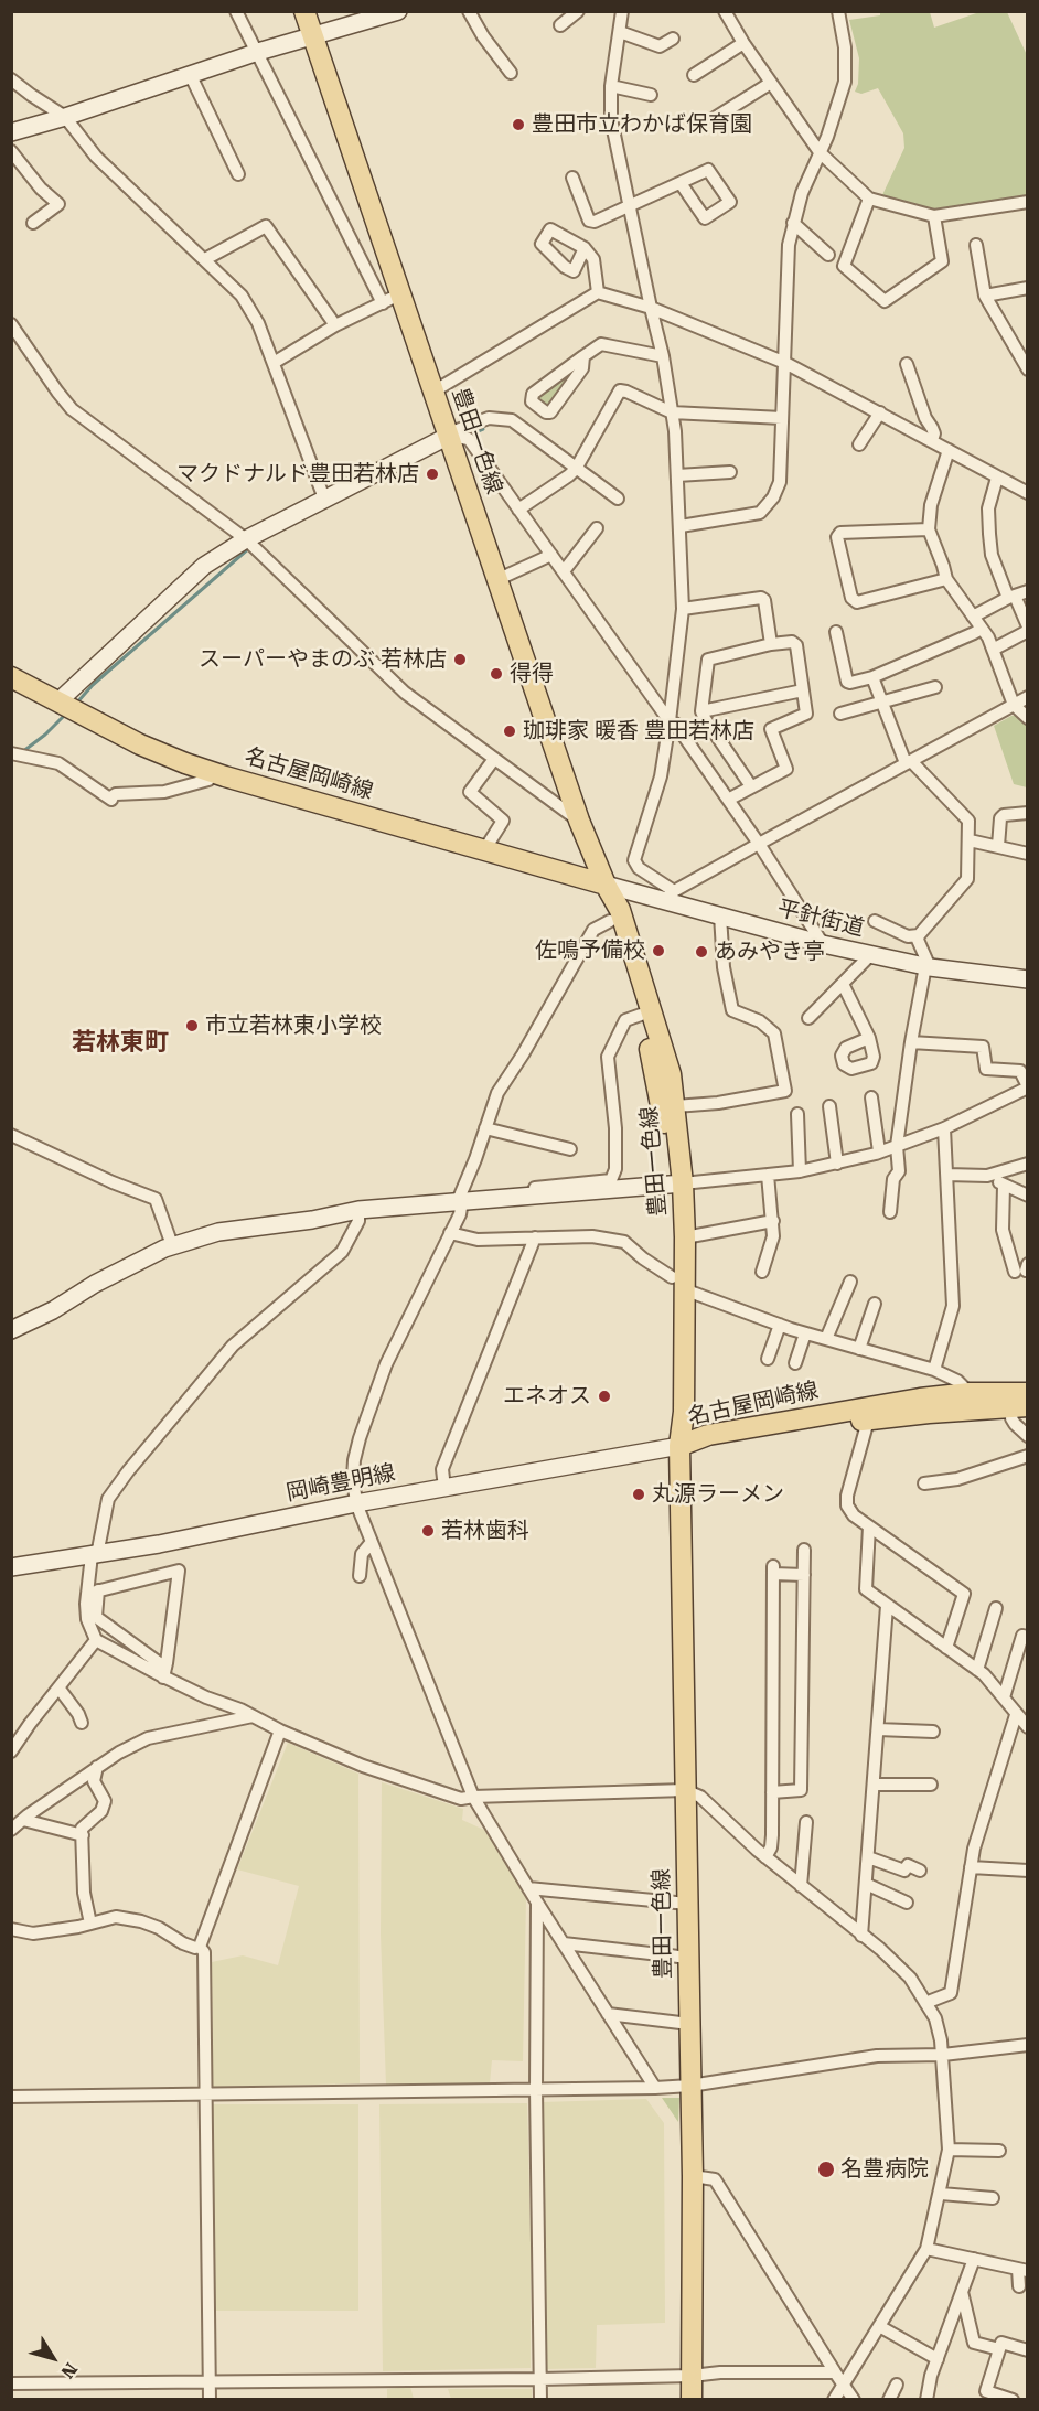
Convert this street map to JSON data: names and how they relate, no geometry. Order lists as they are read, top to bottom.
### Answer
{
  "streets": {
    "main road": ["豊田一色線", "名古屋岡崎線"],
    "street": ["平針街道", "岡崎豊明線"]
  },
  "crossings": [
    ["豊田一色線", "名古屋岡崎線"],
    ["豊田一色線", "平針街道"],
    ["豊田一色線", "岡崎豊明線"],
    ["名古屋岡崎線", "平針街道"],
    ["名古屋岡崎線", "岡崎豊明線"]
  ],
  "districts": ["若林東町"],
  "places": [
    "豊田市立わかば保育園",
    "マクドナルド豊田若林店",
    "スーパーやまのぶ 若林店",
    "得得",
    "珈琲家 暖香 豊田若林店",
    "佐鳴予備校",
    "あみやき亭",
    "市立若林東小学校",
    "エネオス",
    "丸源ラーメン",
    "若林歯科",
    "名豊病院"
  ],
  "north": "bottom right"
}
